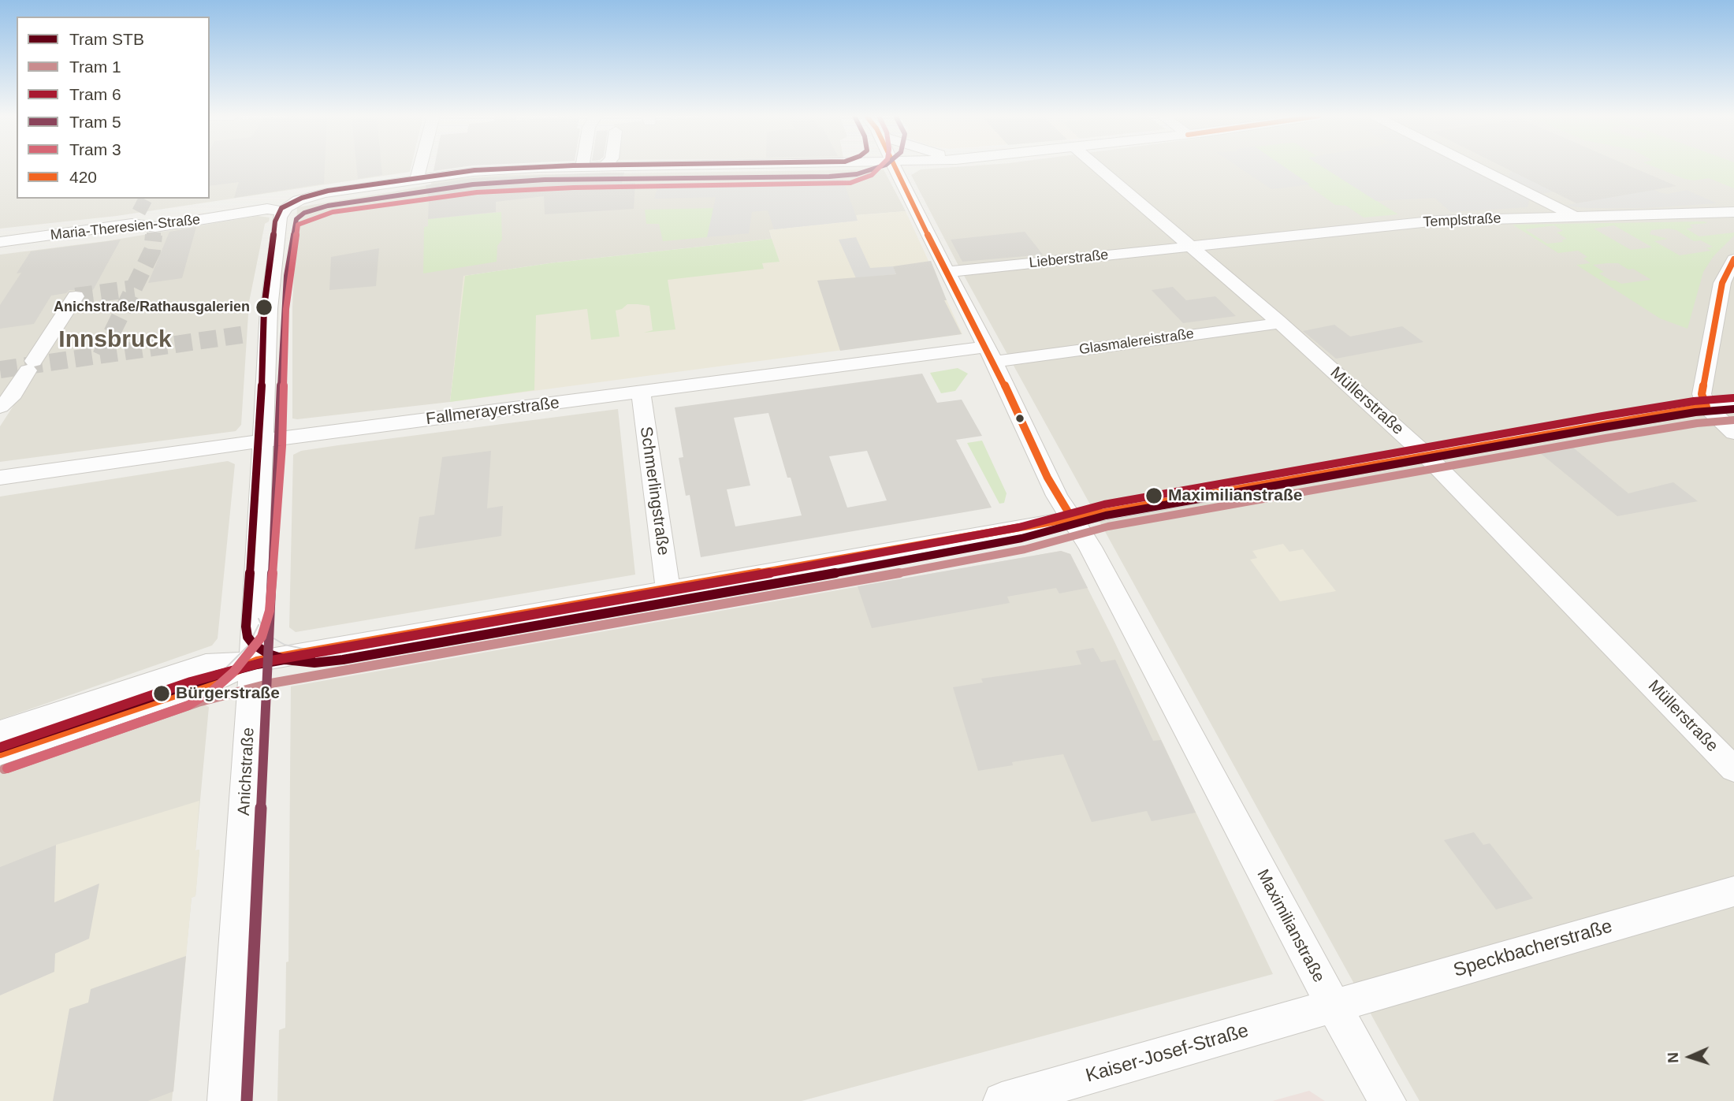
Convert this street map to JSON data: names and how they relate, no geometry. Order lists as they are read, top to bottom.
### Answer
{
  "streets": {
    "street": [
      "Templstraße",
      "Maria-Theresien-Straße",
      "Lieberstraße",
      "Glasmalereistraße",
      "Müllerstraße",
      "Fallmerayerstraße",
      "Schmerlingstraße",
      "Anichstraße",
      "Maximilianstraße",
      "Speckbacherstraße",
      "Kaiser-Josef-Straße"
    ]
  },
  "crossings": [
    ["Templstraße", "Lieberstraße"],
    ["Templstraße", "Müllerstraße"],
    ["Maria-Theresien-Straße", "Anichstraße"],
    ["Lieberstraße", "Müllerstraße"],
    ["Lieberstraße", "Maximilianstraße"],
    ["Glasmalereistraße", "Müllerstraße"],
    ["Glasmalereistraße", "Fallmerayerstraße"],
    ["Glasmalereistraße", "Maximilianstraße"],
    ["Fallmerayerstraße", "Schmerlingstraße"],
    ["Fallmerayerstraße", "Anichstraße"],
    ["Fallmerayerstraße", "Maximilianstraße"],
    ["Maximilianstraße", "Speckbacherstraße"],
    ["Maximilianstraße", "Kaiser-Josef-Straße"],
    ["Speckbacherstraße", "Kaiser-Josef-Straße"]
  ],
  "districts": ["Innsbruck"],
  "places": ["Anichstraße/Rathausgalerien", "Maximilianstraße", "Bürgerstraße"],
  "lines": [
    "tram line STB",
    "tram line 5",
    "tram line 3",
    "transit line 420",
    "tram line 6",
    "tram line 1"
  ],
  "legend": [
    "Tram STB",
    "Tram 1",
    "Tram 6",
    "Tram 5",
    "Tram 3",
    "420"
  ],
  "north": "left"
}
